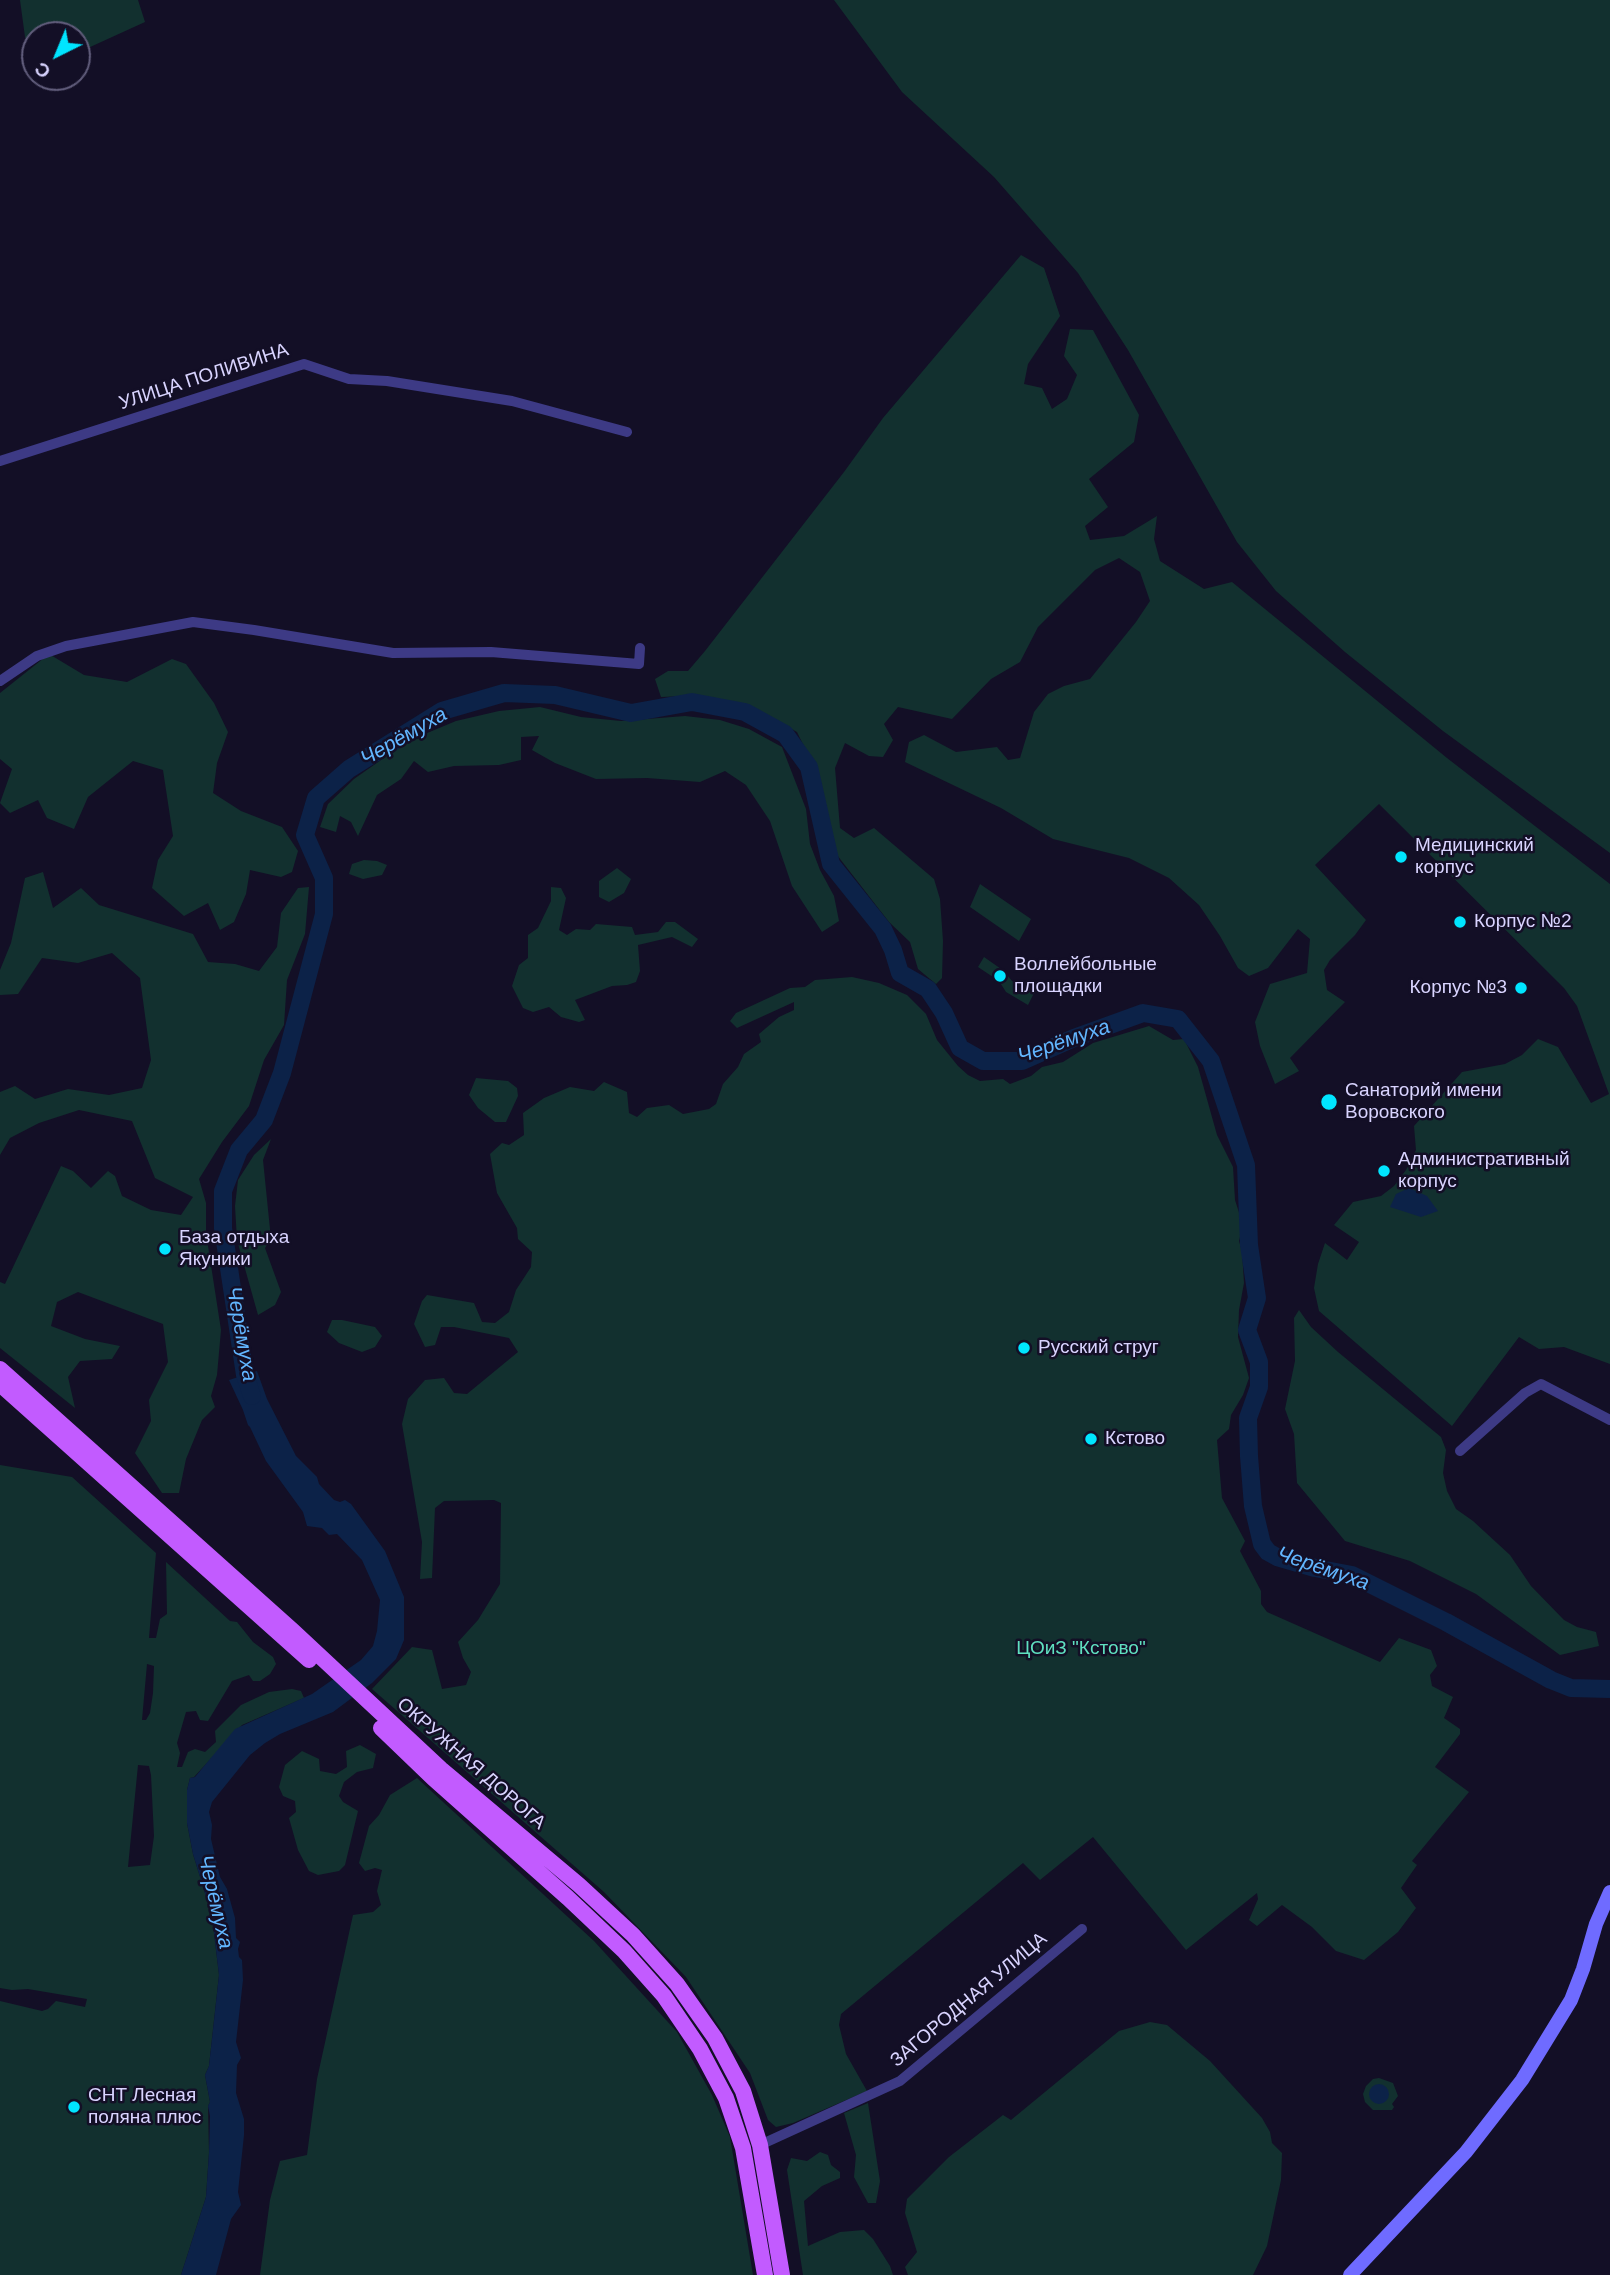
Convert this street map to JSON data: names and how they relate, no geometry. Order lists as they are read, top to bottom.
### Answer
{
  "streets": {
    "main road": ["ОКРУЖНАЯ ДОРОГА"],
    "street": ["УЛИЦА ПОЛИВИНА", "ЗАГОРОДНАЯ УЛИЦА"]
  },
  "crossings": [
    ["ОКРУЖНАЯ ДОРОГА", "ЗАГОРОДНАЯ УЛИЦА"]
  ],
  "water": ["Черёмуха"],
  "parks": ["ЦОиЗ \"Кстово\""],
  "places": [
    "Медицинский корпус",
    "Корпус №2",
    "Воллейбольные площадки",
    "Корпус №3",
    "Санаторий имени Воровского",
    "Административный корпус",
    "База отдыха Якуники",
    "Русский струг",
    "Кстово",
    "СНТ Лесная поляна плюс"
  ],
  "north": "bottom left"
}
